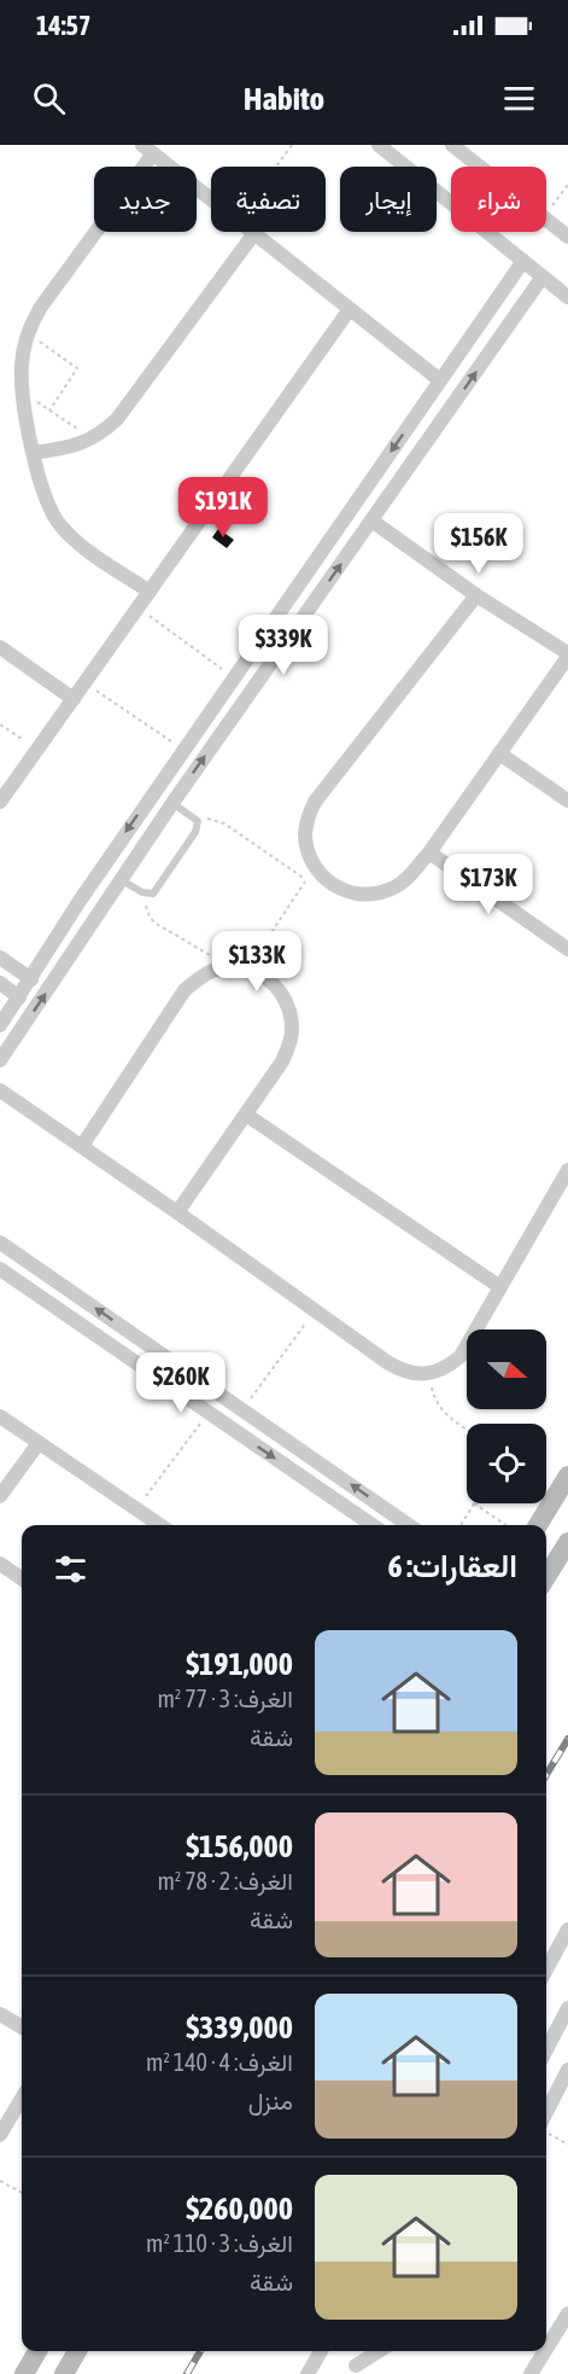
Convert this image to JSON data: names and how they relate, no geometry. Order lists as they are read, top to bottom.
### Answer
{
  "north": "right",
  "page": {
    "status": "14:57",
    "header": "Habito",
    "chip": [
      "شراء",
      "إيجار",
      "تصفية",
      "جديد"
    ],
    "price": [
      "$191K",
      "$156K",
      "$339K",
      "$173K",
      "$133K",
      "$260K"
    ],
    "heading": "العقارات: 6",
    "list": [
      {
        "name": "$191,000",
        "note": "الغرف: 3 · 77 m² · شقة"
      },
      {
        "name": "$156,000",
        "note": "الغرف: 2 · 78 m² · شقة"
      },
      {
        "name": "$339,000",
        "note": "الغرف: 4 · 140 m² · منزل"
      },
      {
        "name": "$260,000",
        "note": "الغرف: 3 · 110 m² · شقة"
      }
    ]
  }
}
